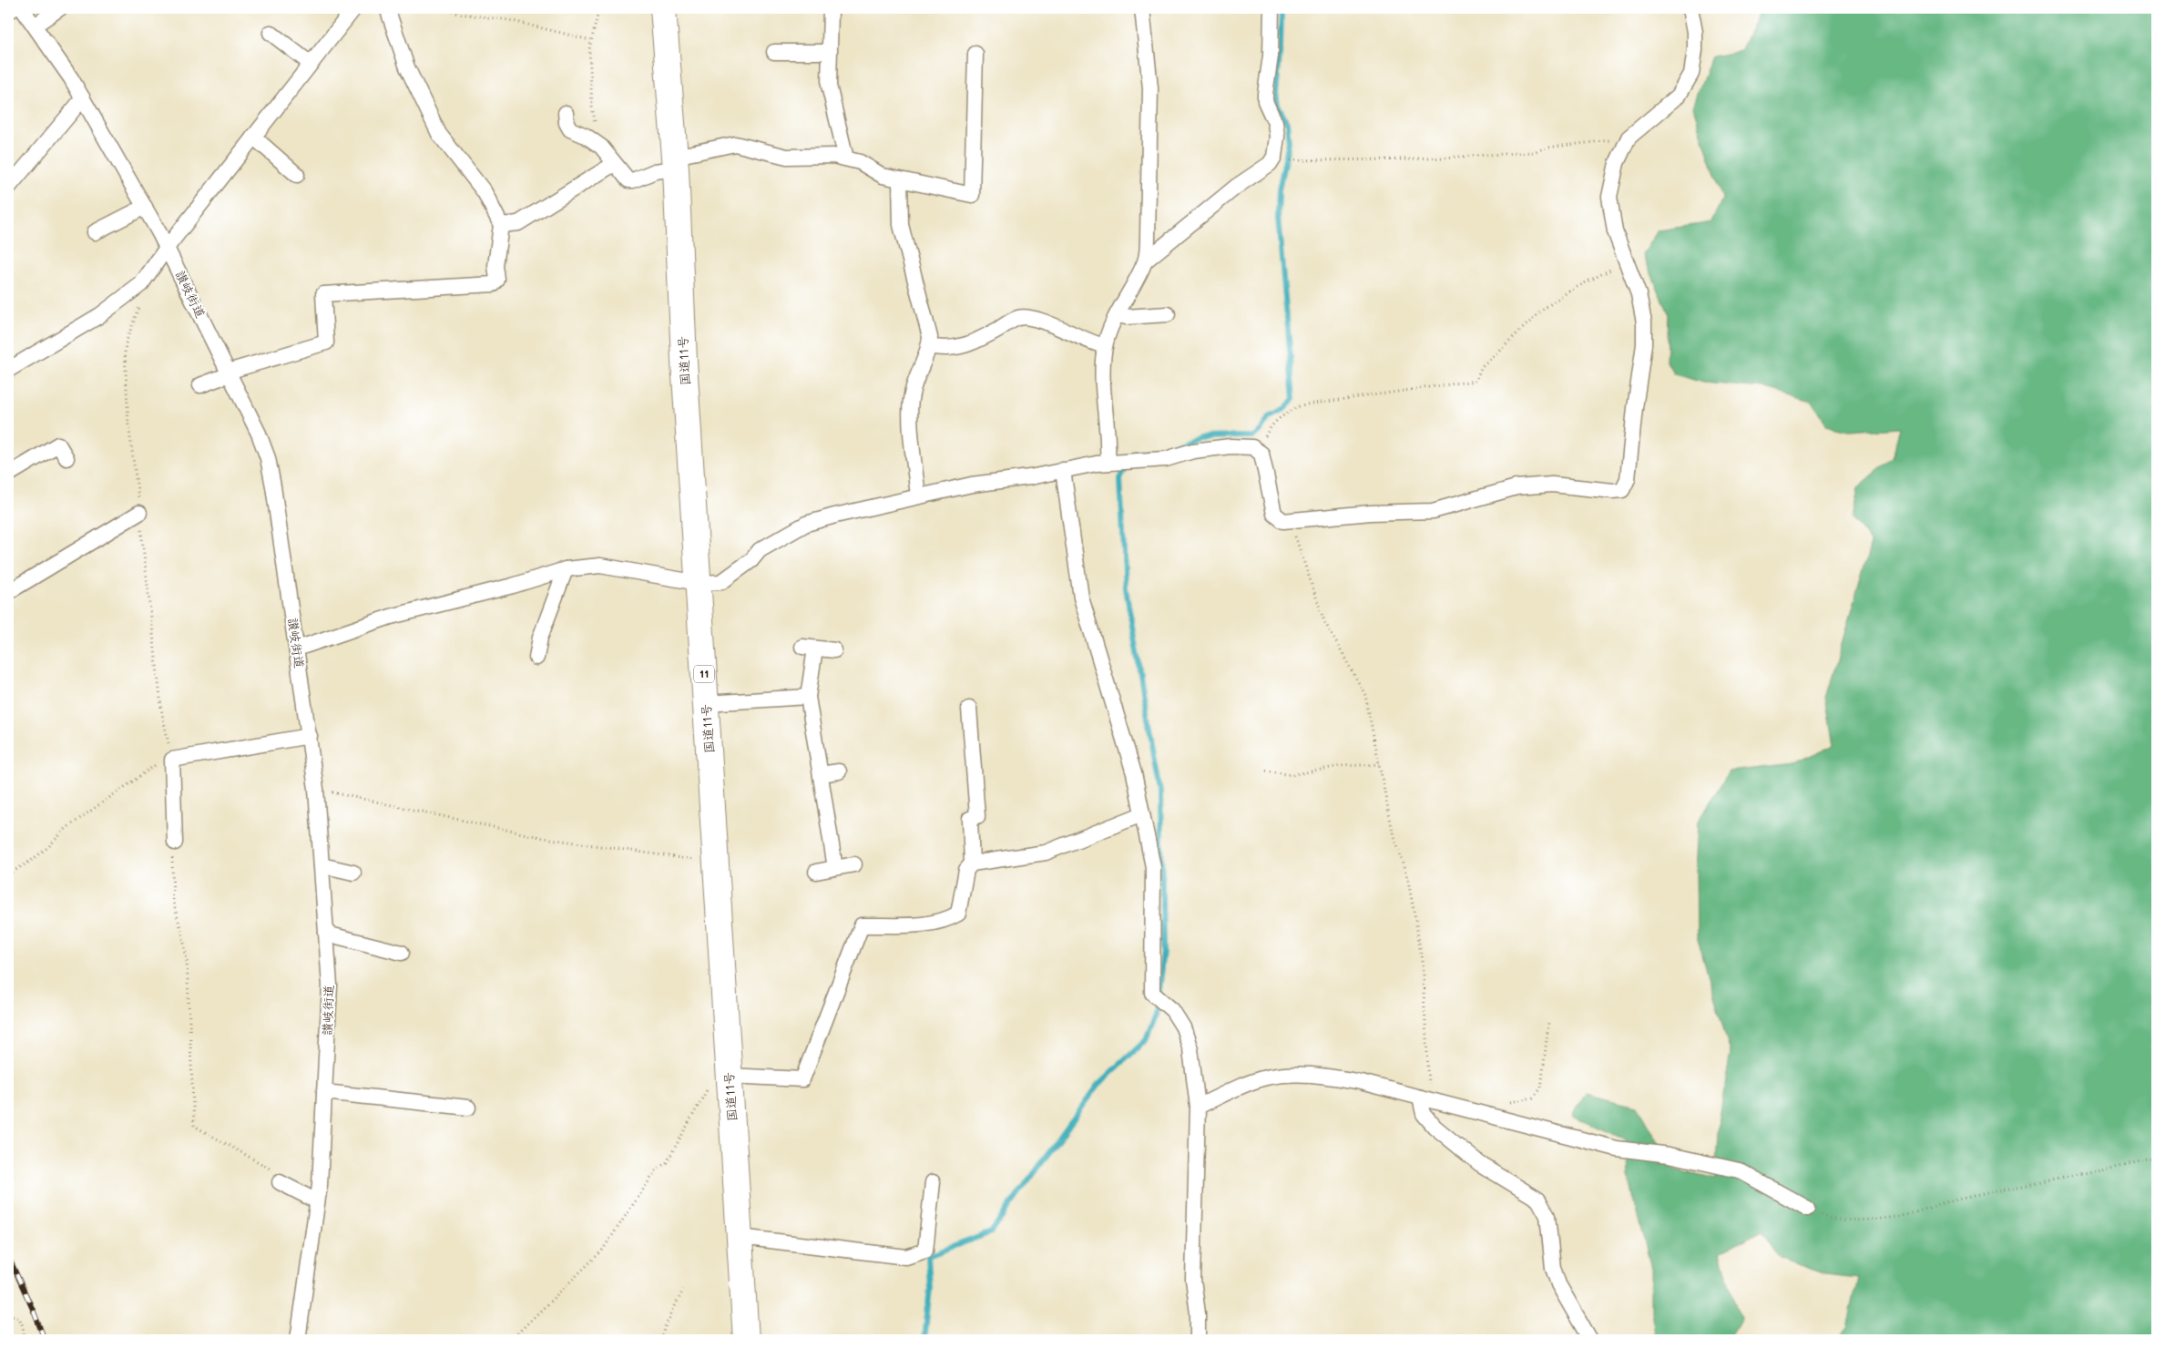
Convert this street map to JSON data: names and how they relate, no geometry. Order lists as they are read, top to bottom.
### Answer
{
  "streets": {
    "highway": ["国道11号", "11"],
    "street": ["讃岐街道"]
  }
}
